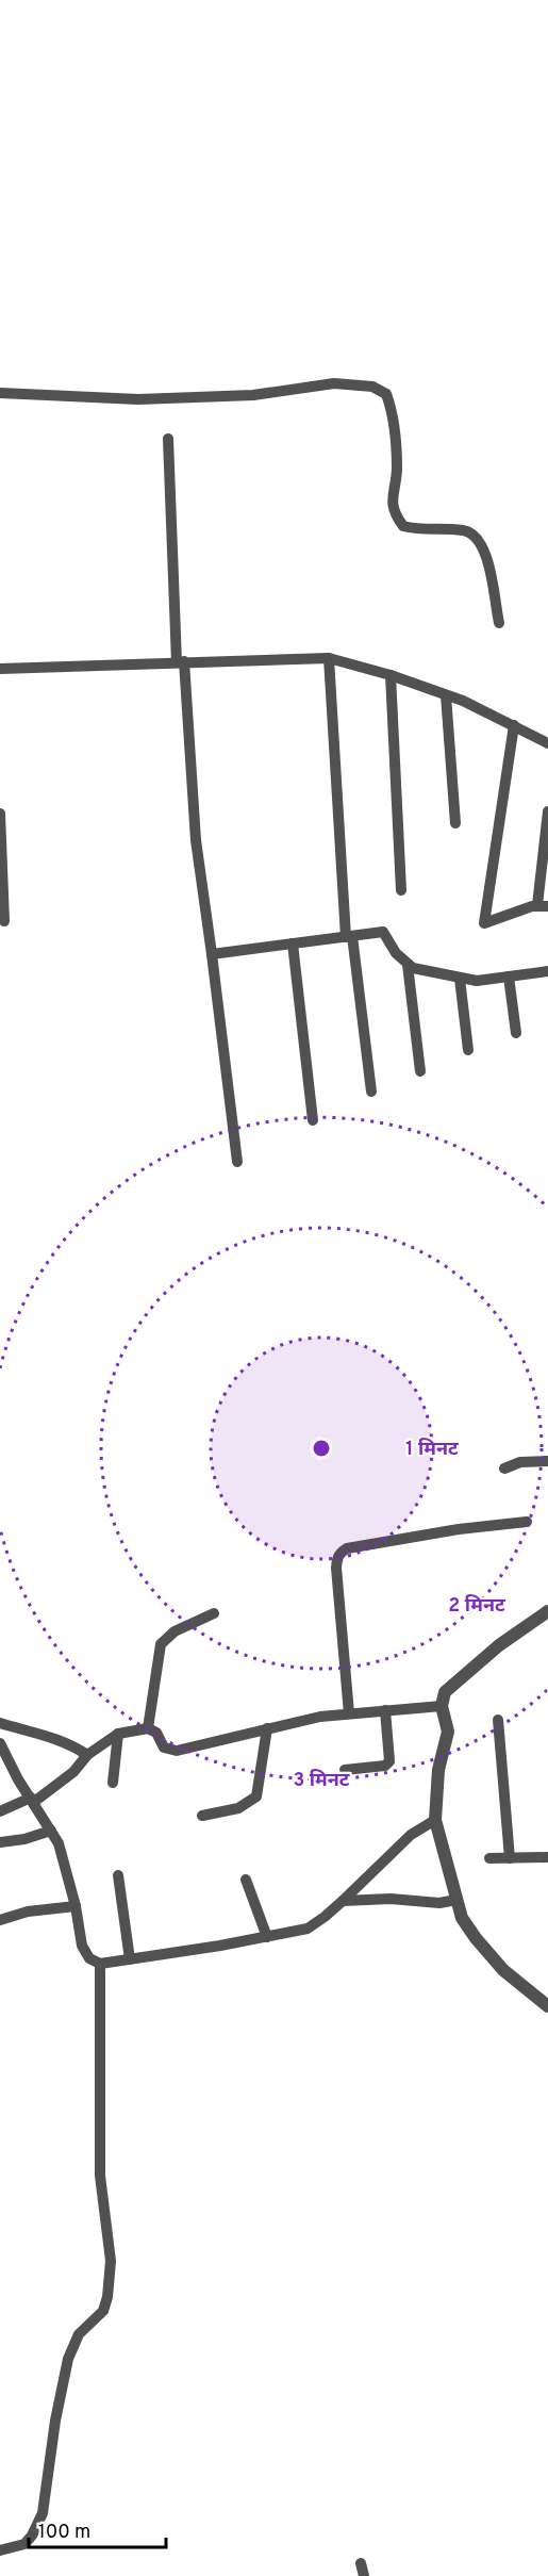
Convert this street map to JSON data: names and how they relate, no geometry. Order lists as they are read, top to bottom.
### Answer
{
  "scale_bar": "100 m",
  "rings": ["1 मिनट", "2 मिनट", "3 मिनट"]
}
